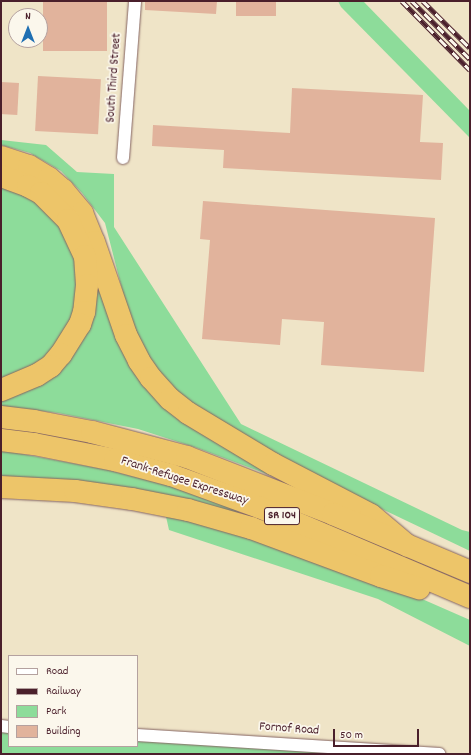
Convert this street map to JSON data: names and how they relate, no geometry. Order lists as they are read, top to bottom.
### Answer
{
  "streets": {
    "highway": ["Frank-Refugee Expressway", "SR 104"],
    "street": ["South Third Street", "Fornof Road"]
  },
  "legend": [
    "Road",
    "Railway",
    "Park",
    "Building"
  ],
  "scale_bar": "50 m",
  "north": "top"
}
